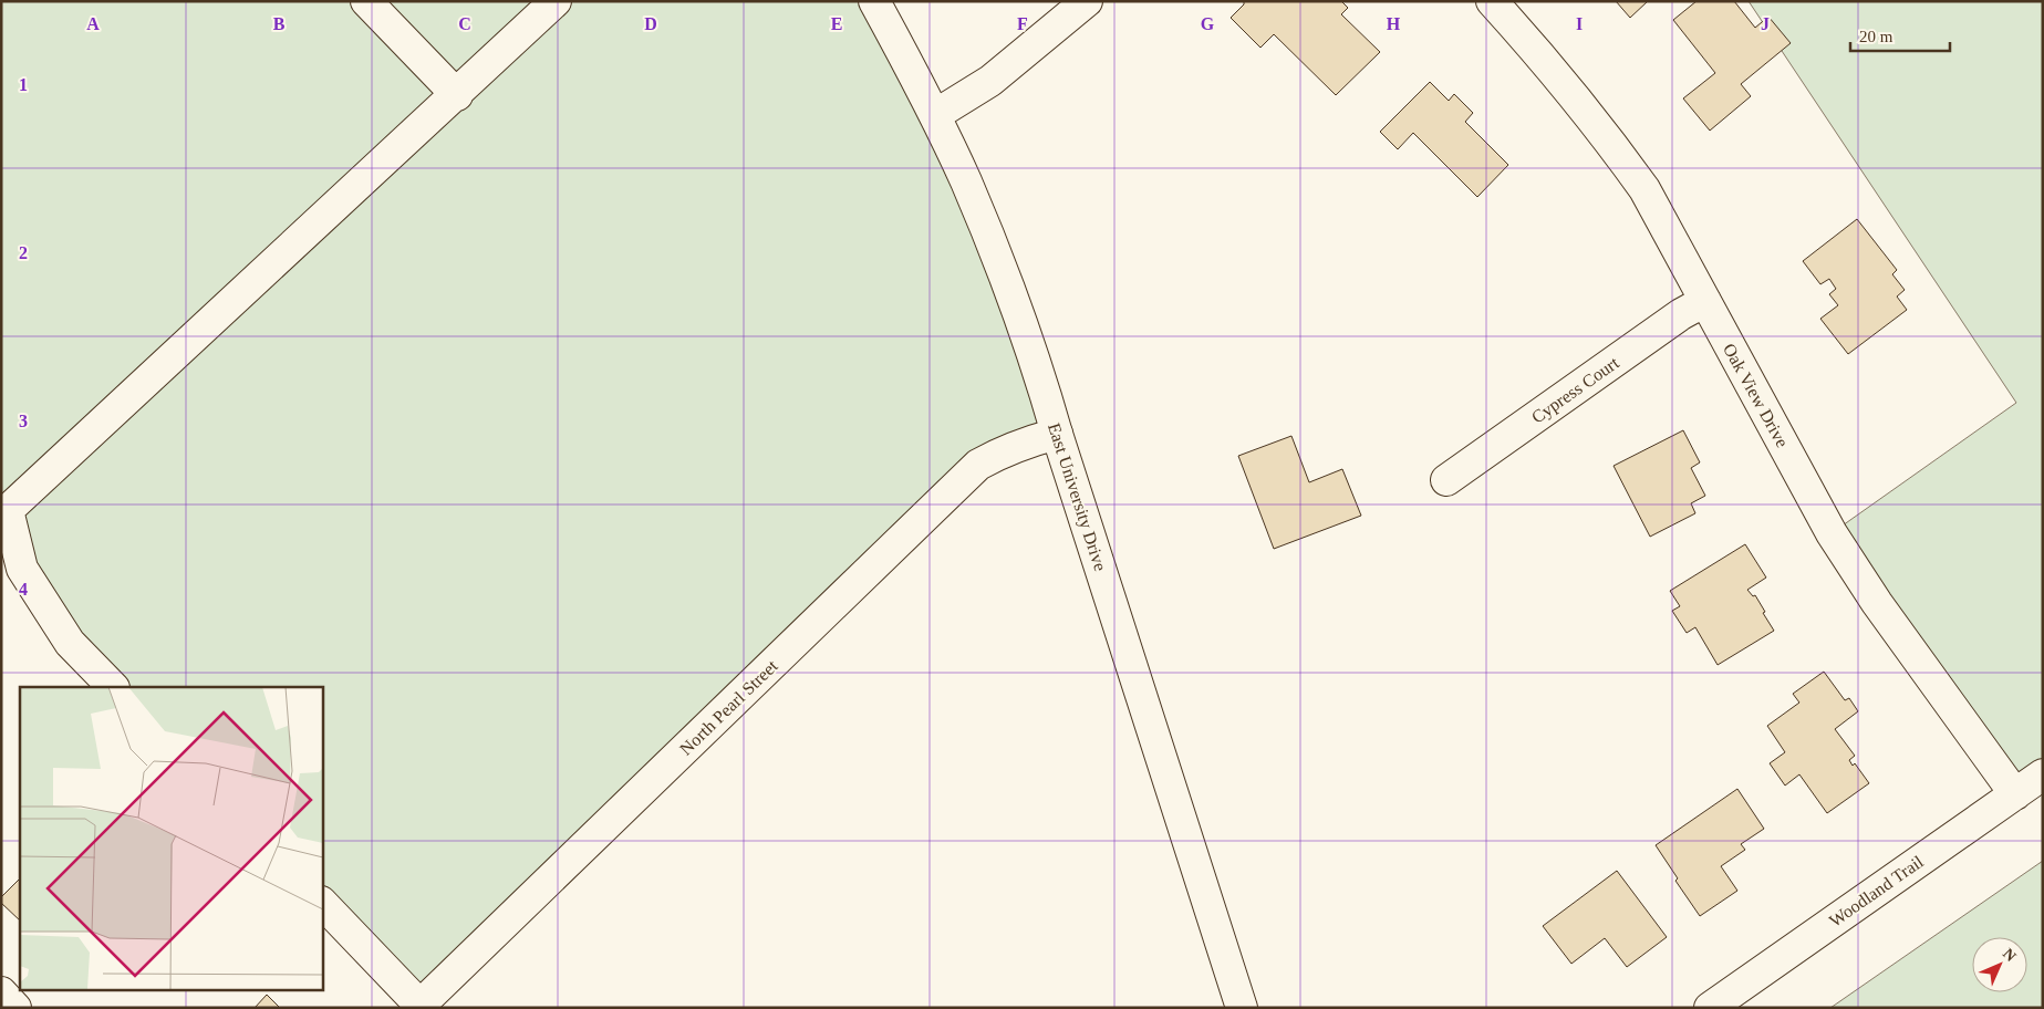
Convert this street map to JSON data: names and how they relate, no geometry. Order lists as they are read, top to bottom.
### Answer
{
  "streets": {
    "street": [
      "Cypress Court",
      "Oak View Drive",
      "East University Drive",
      "North Pearl Street",
      "Woodland Trail"
    ]
  },
  "crossings": [
    ["Cypress Court", "Oak View Drive"],
    ["Oak View Drive", "Woodland Trail"],
    ["East University Drive", "North Pearl Street"]
  ],
  "scale_bar": "20 m",
  "north": "top right",
  "grid": {
    "columns": [
      "A",
      "B",
      "C",
      "D",
      "E",
      "F",
      "G",
      "H",
      "I",
      "J"
    ],
    "rows": [
      "1",
      "2",
      "3",
      "4"
    ]
  }
}
